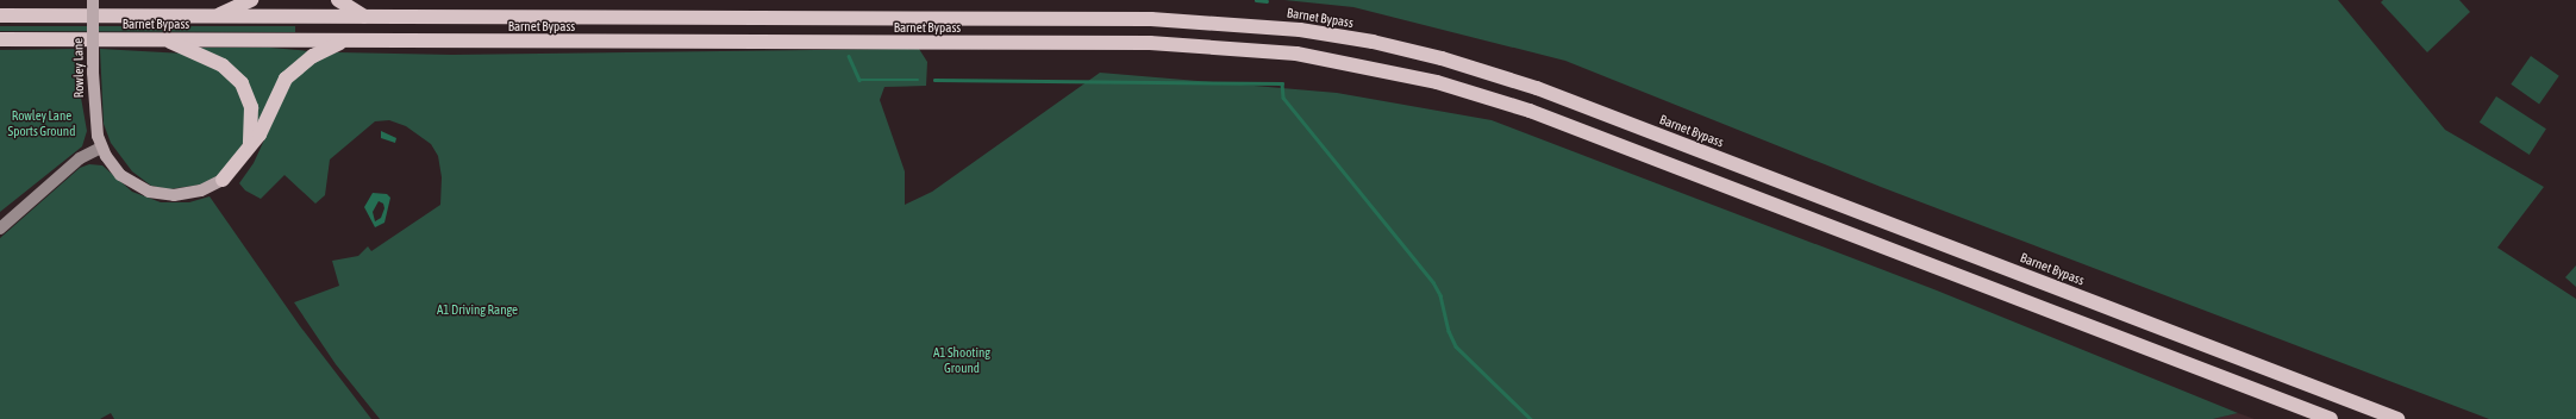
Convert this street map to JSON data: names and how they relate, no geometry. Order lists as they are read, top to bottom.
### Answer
{
  "streets": {
    "highway": ["Barnet Bypass"],
    "main road": ["Rowley Lane"]
  },
  "parks": ["Rowley Lane Sports Ground", "A1 Driving Range", "A1 Shooting Ground"]
}
